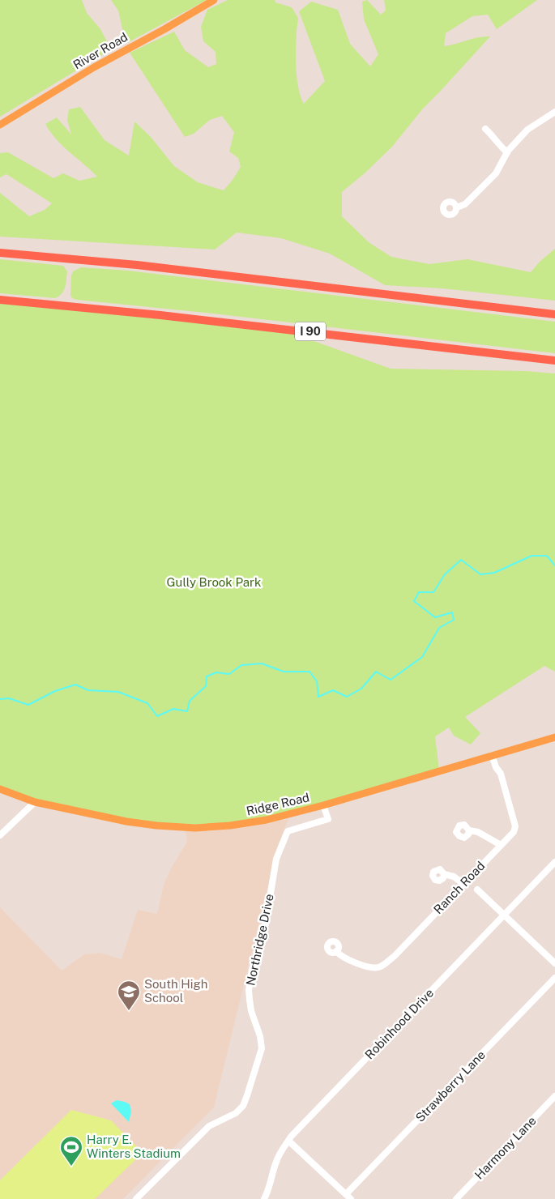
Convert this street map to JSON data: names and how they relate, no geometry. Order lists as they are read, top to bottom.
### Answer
{
  "streets": {
    "highway": ["I 90"],
    "main road": ["River Road", "Ridge Road"],
    "street": [
      "Ranch Road",
      "Northridge Drive",
      "Robinhood Drive",
      "Strawberry Lane",
      "Harmony Lane"
    ]
  },
  "crossings": [
    ["Ridge Road", "Ranch Road"],
    ["Ridge Road", "Northridge Drive"]
  ],
  "parks": ["Gully Brook Park"],
  "places": {
    "school or university": ["South High School"],
    "sports": ["Harry E. Winters Stadium"]
  }
}
